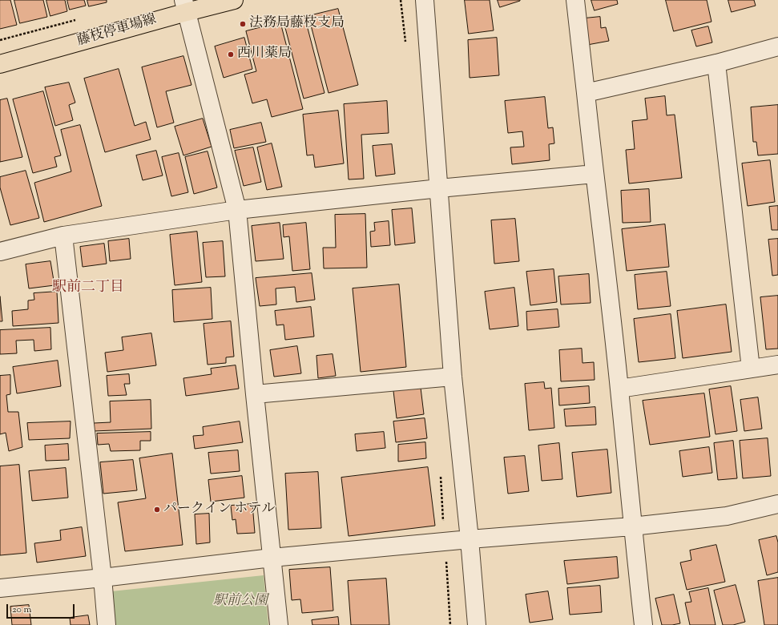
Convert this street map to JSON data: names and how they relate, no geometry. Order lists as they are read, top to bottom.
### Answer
{
  "streets": {
    "main road": ["藤枝停車場線"]
  },
  "districts": ["駅前二丁目"],
  "parks": ["駅前公園"],
  "places": ["法務局藤枝支局", "西川薬局", "パークイン ホテル"],
  "scale_bar": "20 m"
}
